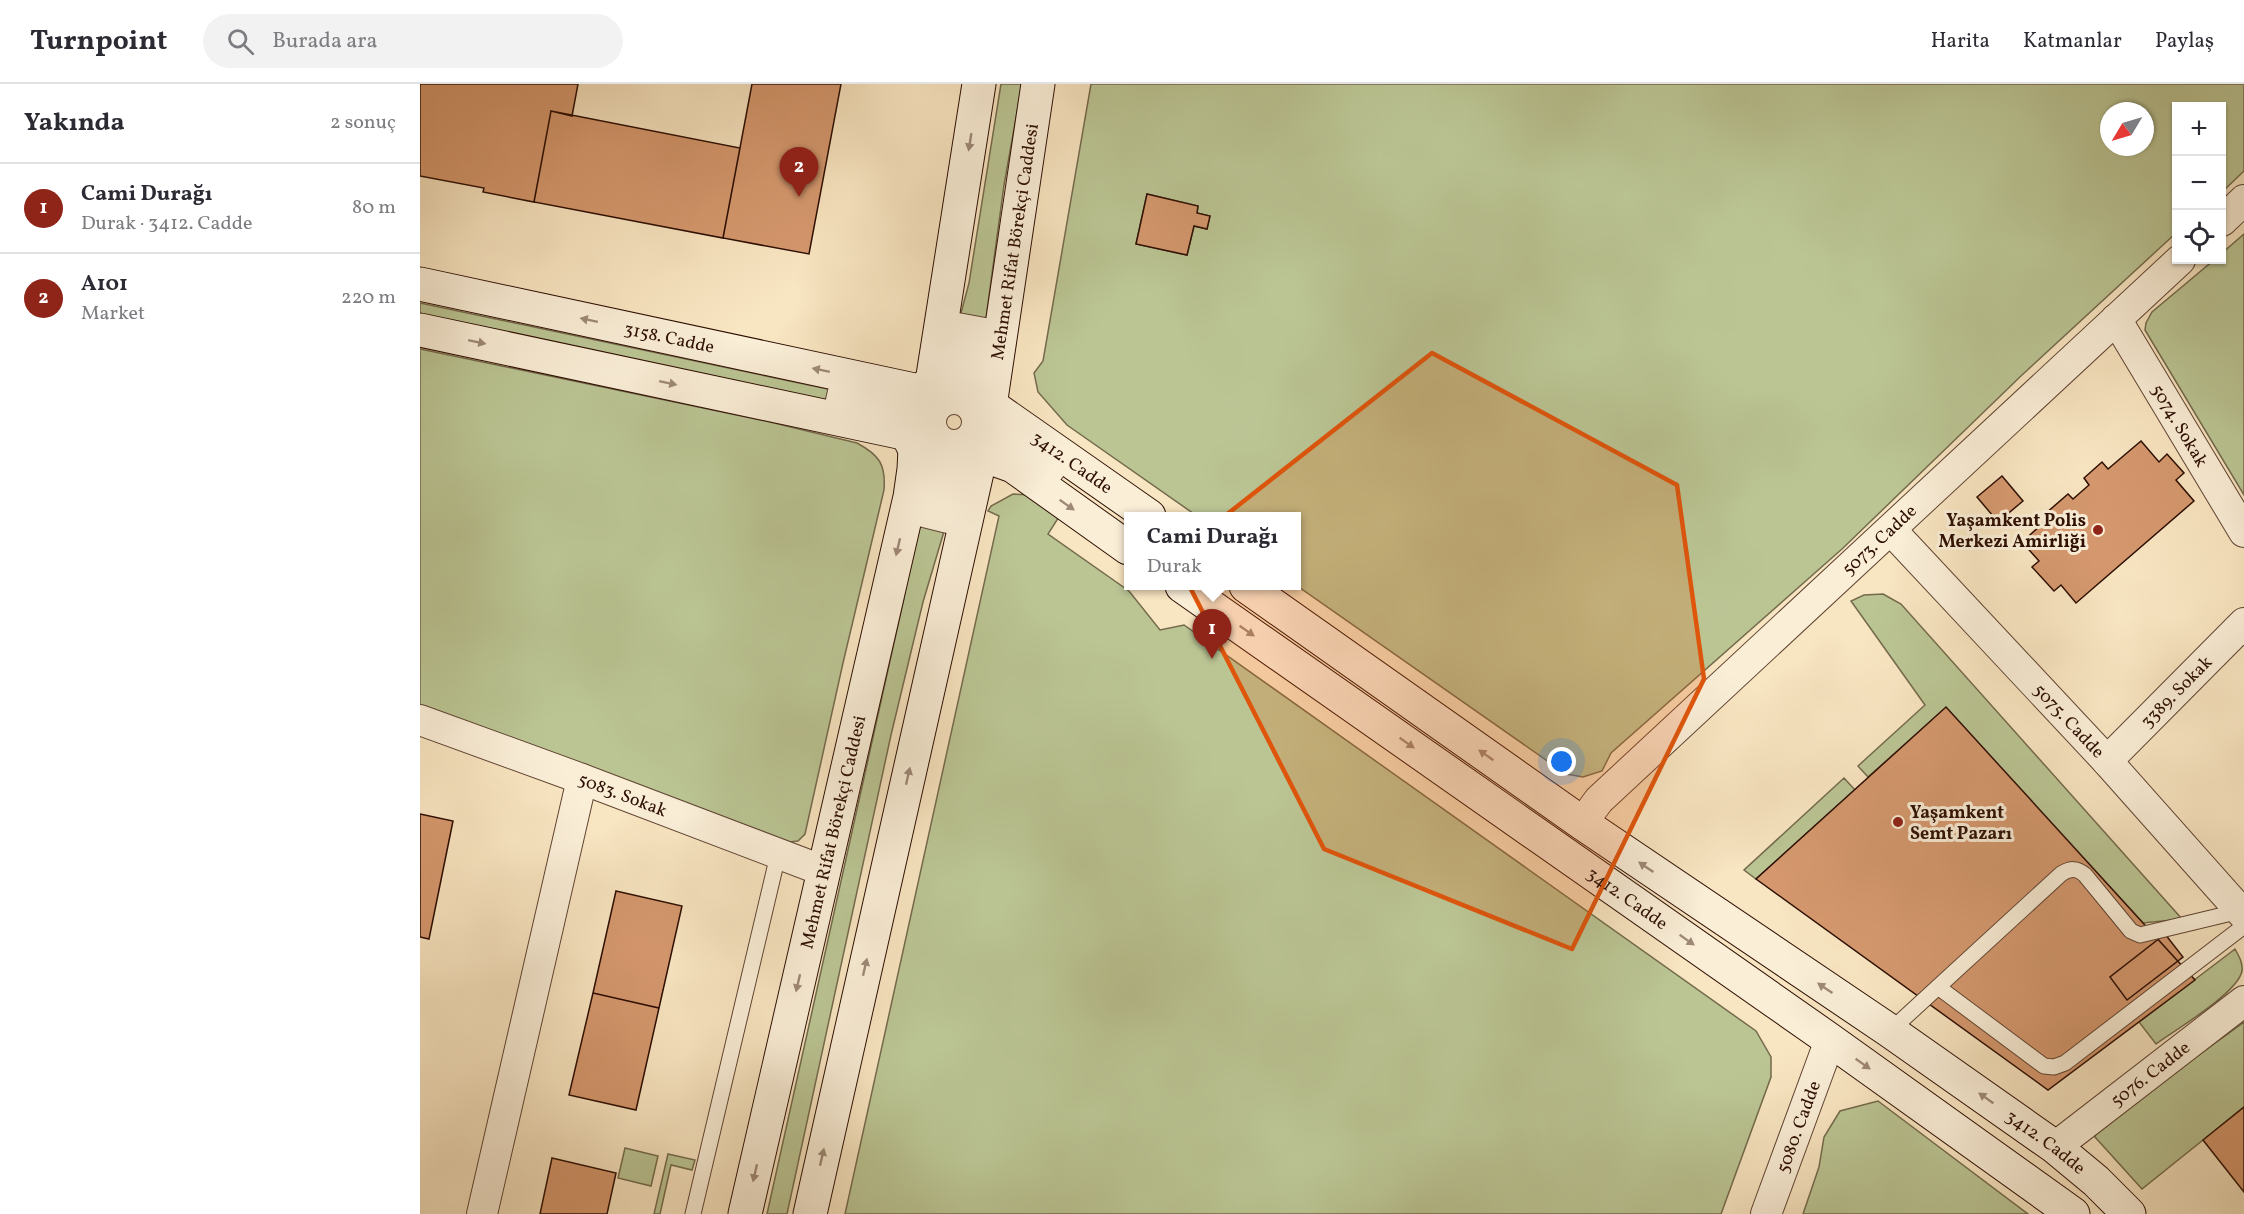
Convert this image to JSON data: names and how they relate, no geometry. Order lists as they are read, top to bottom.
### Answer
{
  "streets": {
    "street": [
      "Mehmet Rifat Börekçi Caddesi",
      "3158. Cadde",
      "5074. Sokak",
      "3412. Cadde",
      "5073. Cadde",
      "3389. Sokak",
      "5075. Cadde",
      "5083. Sokak",
      "5076. Cadde",
      "5080. Cadde"
    ]
  },
  "crossings": [
    ["Mehmet Rifat Börekçi Caddesi", "3158. Cadde"],
    ["Mehmet Rifat Börekçi Caddesi", "3412. Cadde"],
    ["Mehmet Rifat Börekçi Caddesi", "5083. Sokak"],
    ["3158. Cadde", "3412. Cadde"],
    ["5074. Sokak", "5073. Cadde"],
    ["3412. Cadde", "5073. Cadde"],
    ["3412. Cadde", "5076. Cadde"],
    ["3412. Cadde", "5080. Cadde"],
    ["5073. Cadde", "5075. Cadde"],
    ["3389. Sokak", "5075. Cadde"]
  ],
  "places": ["Yaşamkent Polis Merkezi Amirliği", "Yaşamkent Semt Pazarı"],
  "north": "bottom left",
  "page": {
    "header": "Turnpoint",
    "search": "Burada ara",
    "nav": ["Harita", "Katmanlar", "Paylaş"],
    "heading": ["Yakında", "2 sonuç"],
    "map_buttons": ["+", "−"],
    "pins": ["2", "1"],
    "list": [
      {
        "mark": "1",
        "name": "Cami Durağı",
        "note": "Durak · 3412. Cadde",
        "value": "80 m"
      },
      {
        "mark": "2",
        "name": "A101",
        "note": "Market",
        "value": "220 m"
      }
    ],
    "popup": ["Cami Durağı", "Durak"]
  }
}
